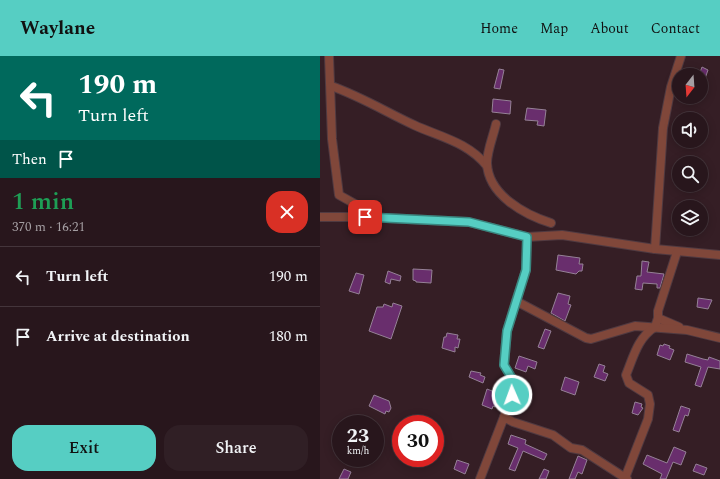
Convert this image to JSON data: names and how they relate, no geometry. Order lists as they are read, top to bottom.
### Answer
{
  "north": "bottom",
  "page": {
    "header": "Waylane",
    "nav": [
      "Home",
      "Map",
      "About",
      "Contact"
    ],
    "turn": ["190 m", "Turn left"],
    "then": "Then",
    "heading": ["1 min", "370 m · 16:21"],
    "list": [
      {
        "name": "Turn left",
        "value": "190 m"
      },
      {
        "name": "Arrive at destination",
        "value": "180 m"
      }
    ],
    "speed": "23 km/h",
    "limit": "30",
    "buttons": ["Exit", "Share"]
  }
}
